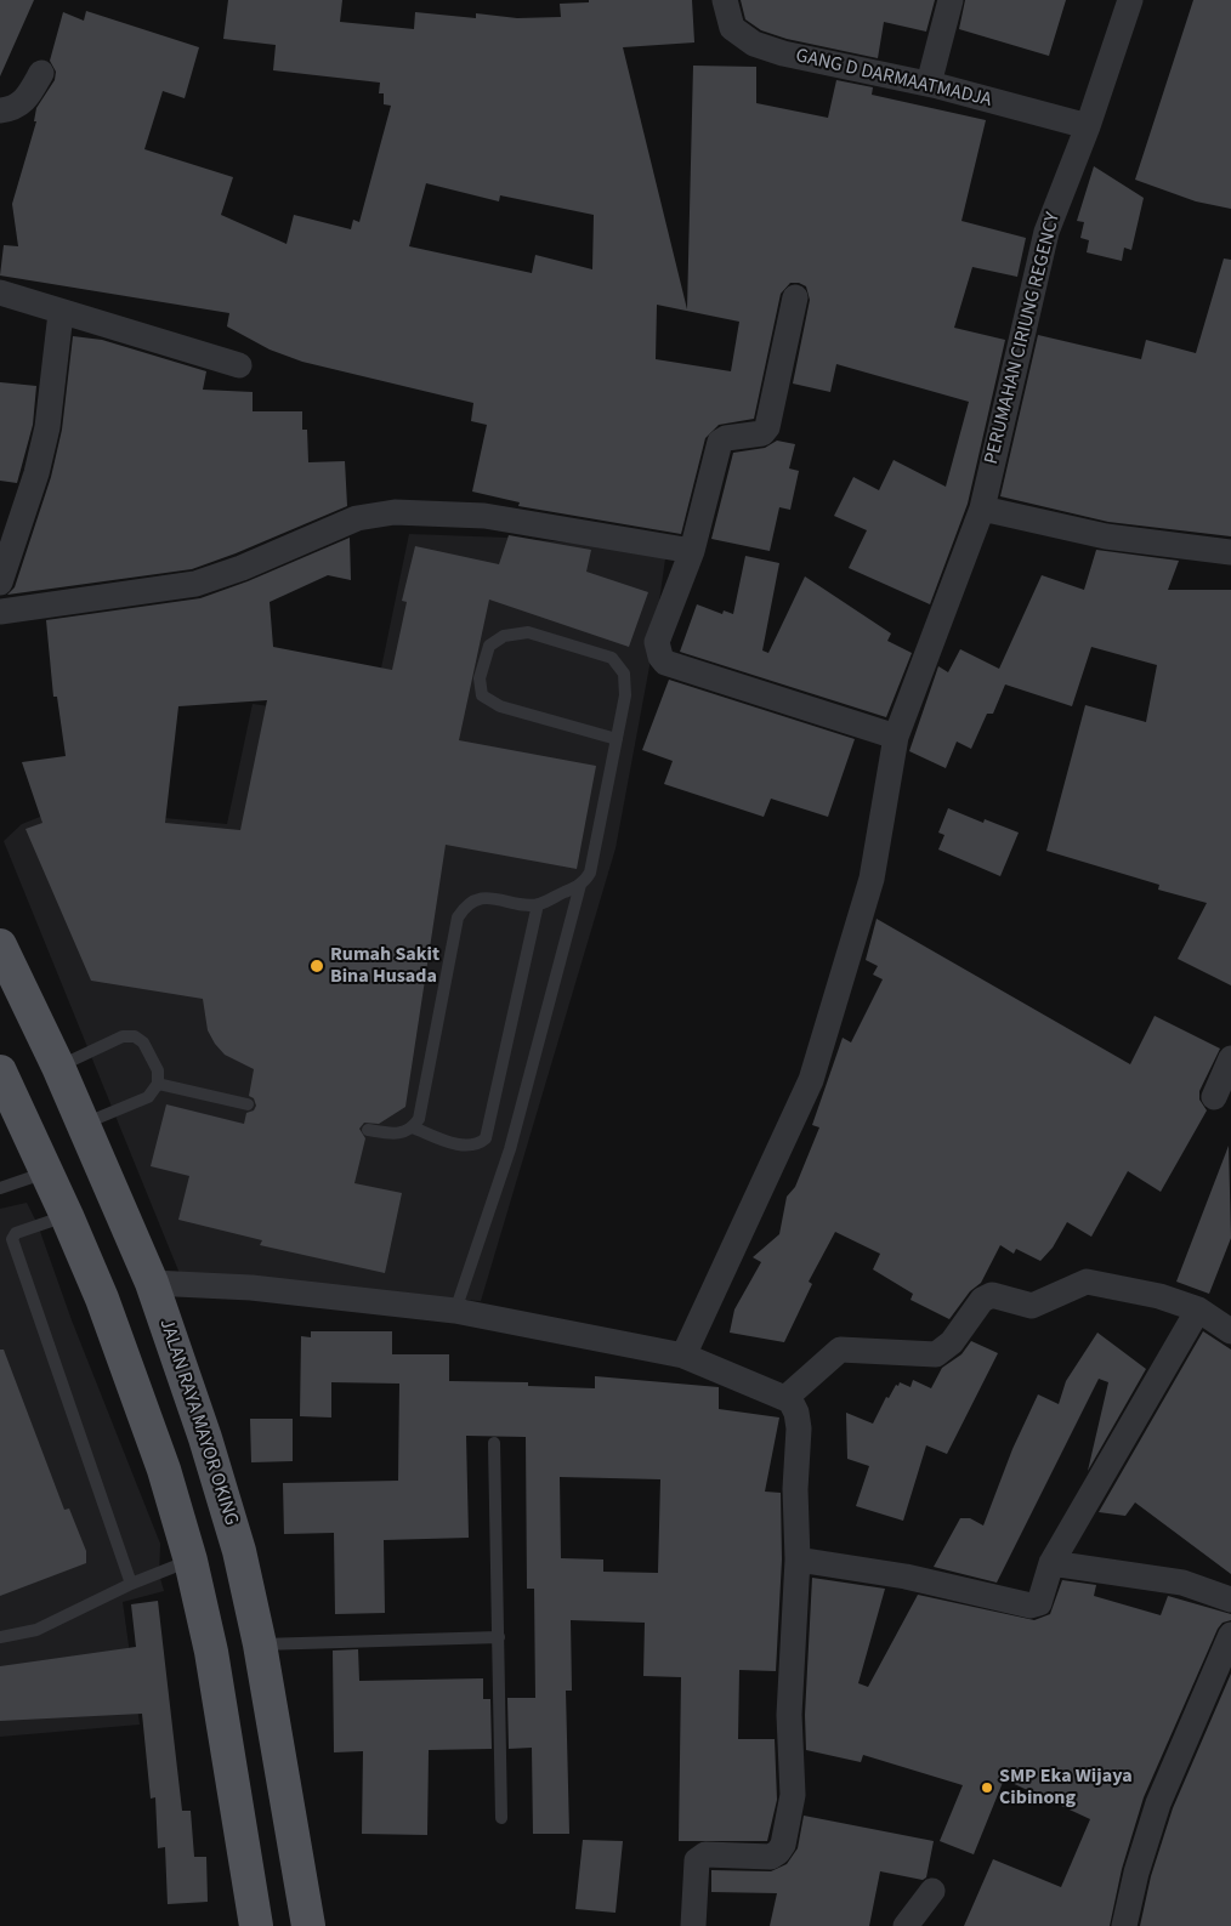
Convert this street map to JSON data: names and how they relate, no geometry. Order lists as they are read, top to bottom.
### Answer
{
  "streets": {
    "main road": ["JALAN RAYA MAYOR OKING"],
    "street": ["GANG D DARMAATMADJA", "PERUMAHAN CIRIUNG REGENCY"]
  },
  "crossings": [
    ["GANG D DARMAATMADJA", "PERUMAHAN CIRIUNG REGENCY"]
  ],
  "places": ["Rumah Sakit Bina Husada", "SMP Eka Wijaya Cibinong"]
}
